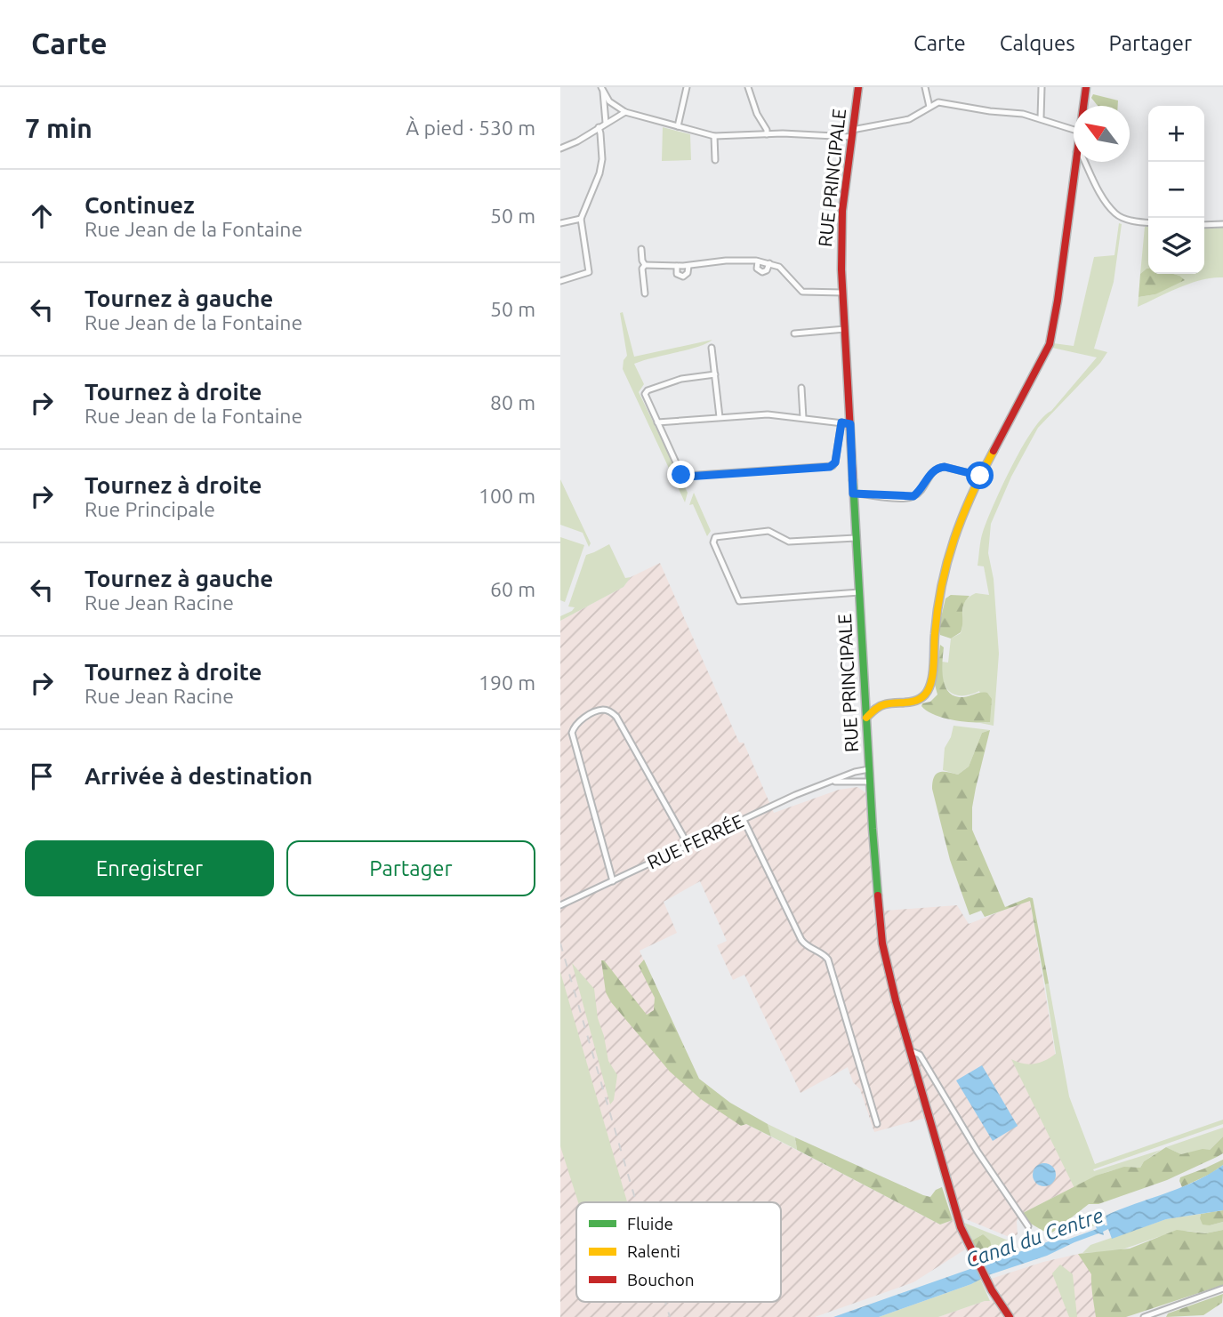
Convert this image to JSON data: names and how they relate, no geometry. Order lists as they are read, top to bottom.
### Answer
{
  "streets": {
    "street": ["RUE PRINCIPALE", "RUE FERRÉE"]
  },
  "crossings": [
    ["RUE PRINCIPALE", "RUE FERRÉE"]
  ],
  "water": ["Canal du Centre"],
  "legend": ["Fluide", "Ralenti", "Bouchon"],
  "north": "top left",
  "page": {
    "header": "Carte",
    "nav": ["Carte", "Calques", "Partager"],
    "heading": ["7 min", "À pied · 530 m"],
    "map_buttons": ["+", "−"],
    "list": [
      ["Continuez", "Rue Jean de la Fontaine", "50 m"],
      ["Tournez à gauche", "Rue Jean de la Fontaine", "50 m"],
      ["Tournez à droite", "Rue Jean de la Fontaine", "80 m"],
      ["Tournez à droite", "Rue Principale", "100 m"],
      ["Tournez à gauche", "Rue Jean Racine", "60 m"],
      ["Tournez à droite", "Rue Jean Racine", "190 m"],
      "Arrivée à destination"
    ],
    "buttons": ["Enregistrer", "Partager"]
  }
}
